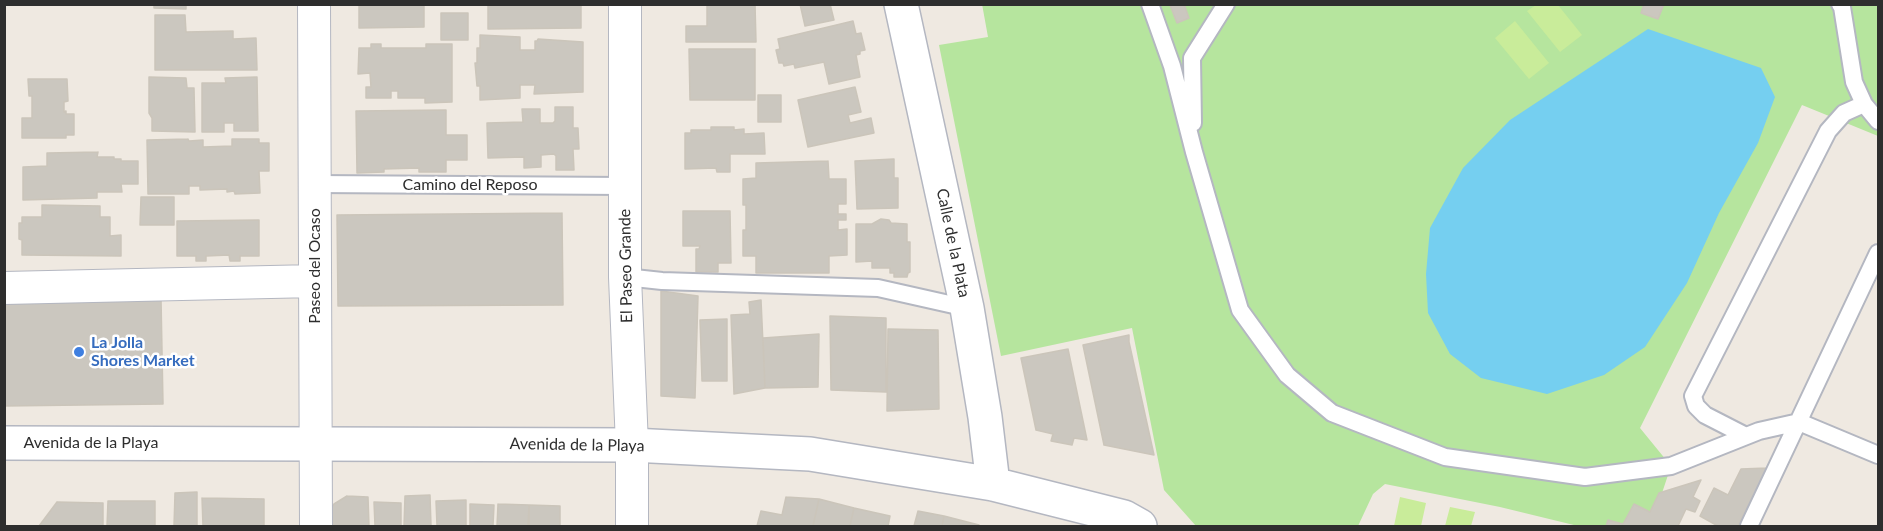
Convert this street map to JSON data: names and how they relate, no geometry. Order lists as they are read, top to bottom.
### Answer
{
  "streets": {
    "street": [
      "Calle de la Plata",
      "Paseo del Ocaso",
      "El Paseo Grande",
      "Avenida de la Playa"
    ],
    "lane": ["Camino del Reposo"]
  },
  "crossings": [
    ["Camino del Reposo", "Paseo del Ocaso"],
    ["Camino del Reposo", "El Paseo Grande"],
    ["Calle de la Plata", "Avenida de la Playa"],
    ["Paseo del Ocaso", "Avenida de la Playa"],
    ["El Paseo Grande", "Avenida de la Playa"]
  ],
  "places": ["La Jolla Shores Market"]
}
